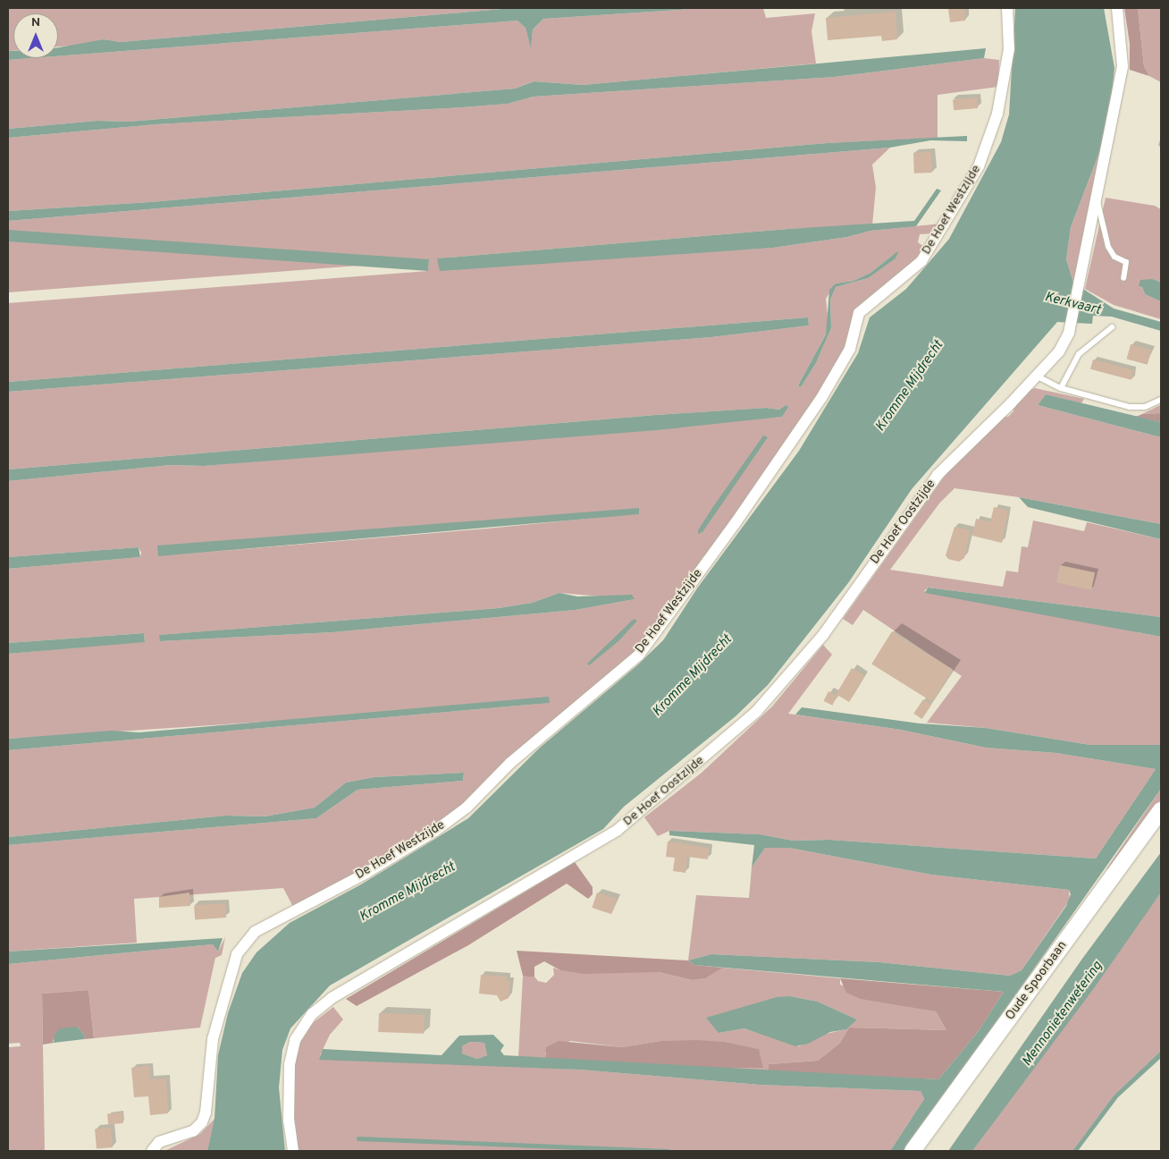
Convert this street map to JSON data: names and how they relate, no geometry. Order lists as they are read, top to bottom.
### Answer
{
  "streets": {
    "street": ["De Hoef Westzijde", "De Hoef Oostzijde", "Oude Spoorbaan"]
  },
  "water": ["Kerkvaart", "Kromme Mijdrecht", "Mennonietenwetering"],
  "north": "top"
}
